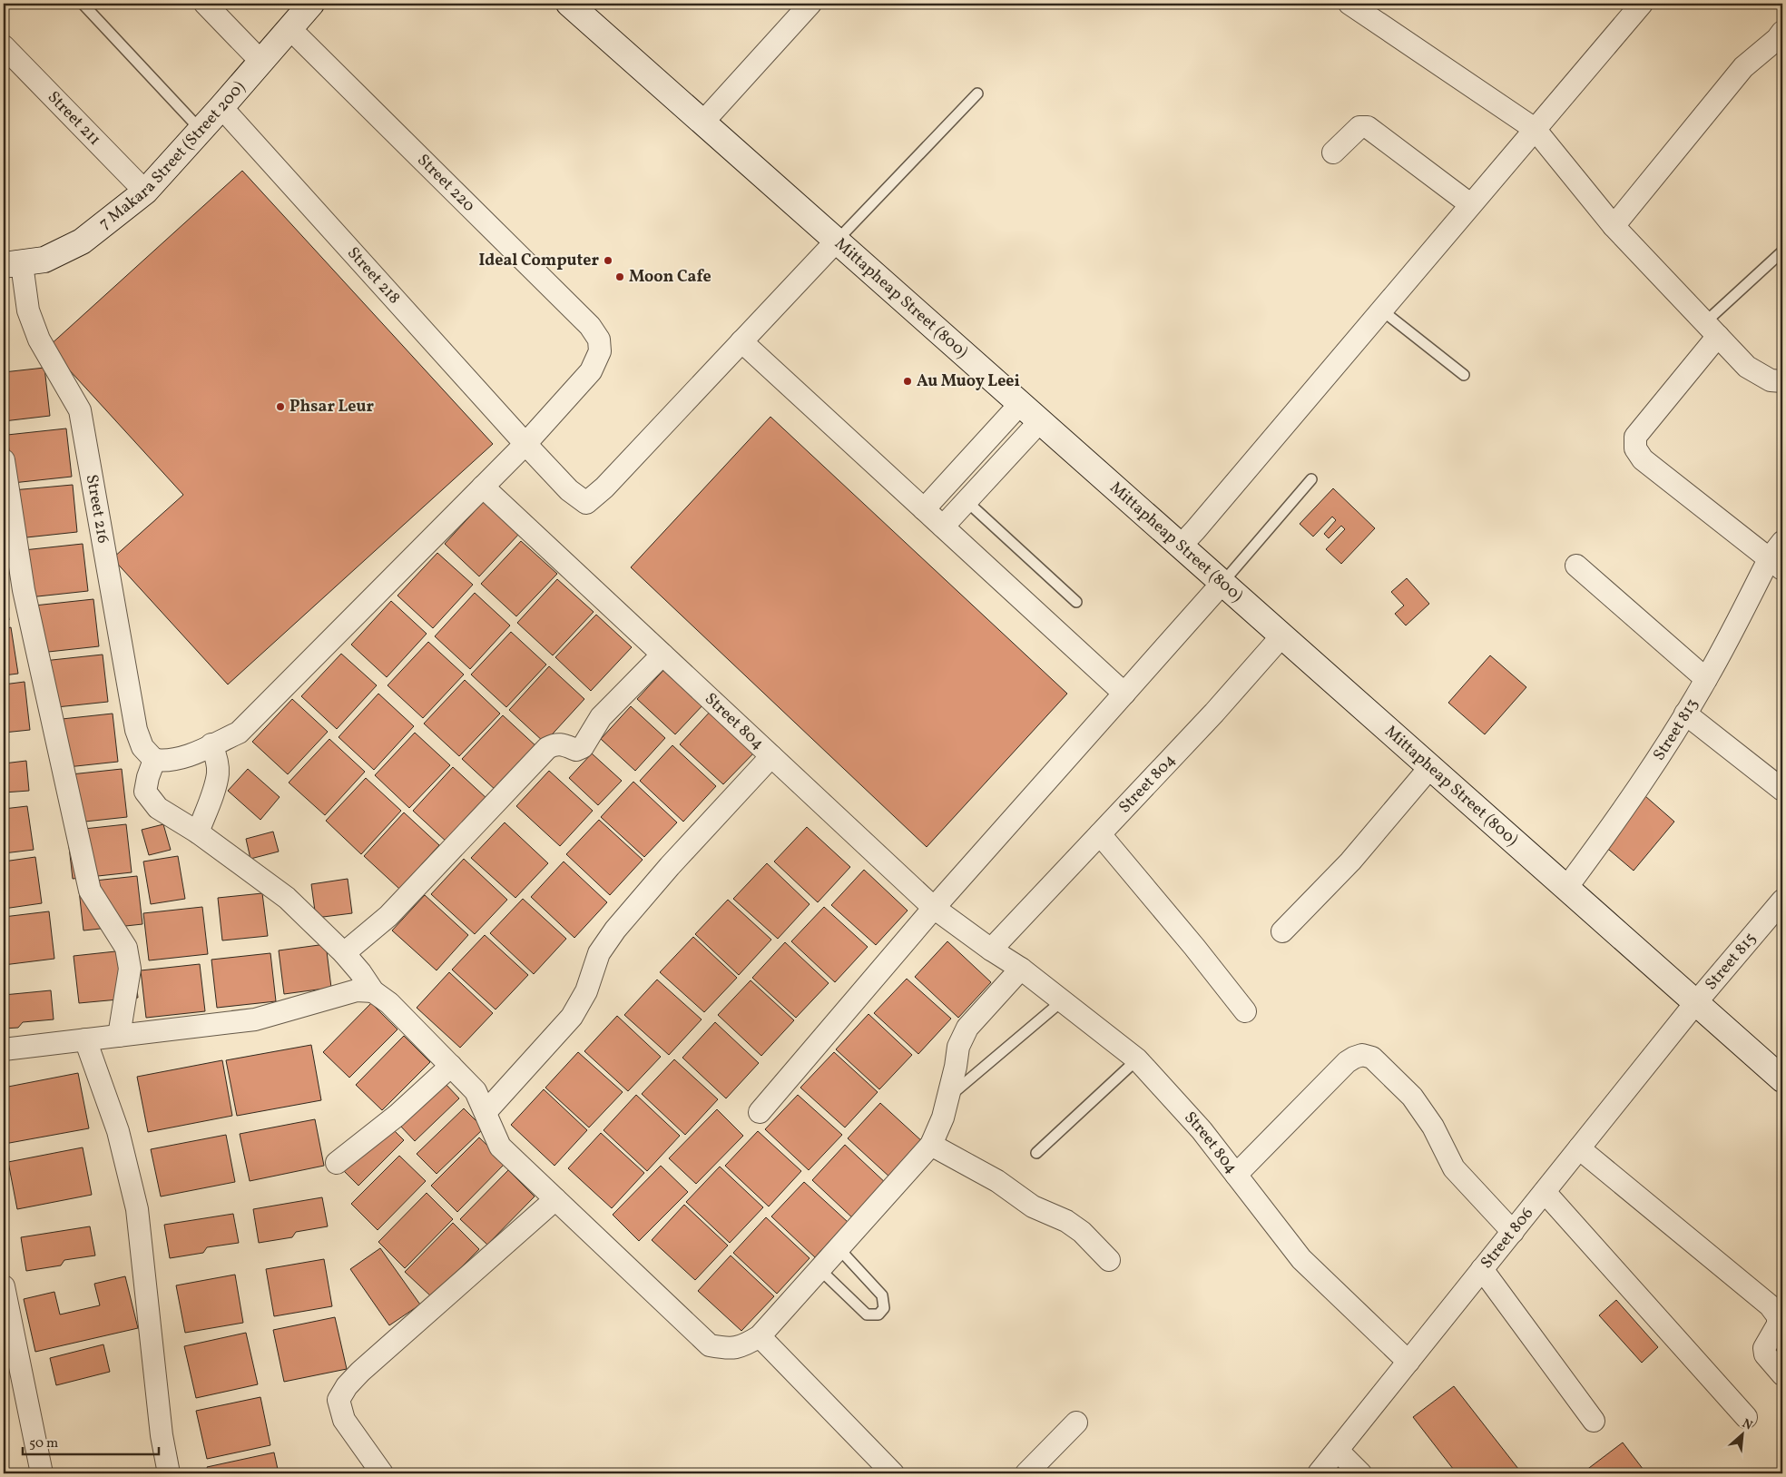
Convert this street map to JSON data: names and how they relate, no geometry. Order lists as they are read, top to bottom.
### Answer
{
  "streets": {
    "main road": ["7 Makara Street (Street 200)", "Mittapheap Street (800)"],
    "street": [
      "Street 211",
      "Street 220",
      "Street 218",
      "Street 216",
      "Street 804",
      "Street 813",
      "Street 815",
      "Street 806"
    ]
  },
  "crossings": [
    ["Street 211", "7 Makara Street (Street 200)"],
    ["7 Makara Street (Street 200)", "Street 220"],
    ["7 Makara Street (Street 200)", "Street 218"],
    ["7 Makara Street (Street 200)", "Street 216"],
    ["Street 220", "Street 218"],
    ["Mittapheap Street (800)", "Street 804"],
    ["Mittapheap Street (800)", "Street 813"],
    ["Mittapheap Street (800)", "Street 815"],
    ["Mittapheap Street (800)", "Street 806"],
    ["Street 804", "Street 806"],
    ["Street 815", "Street 806"]
  ],
  "places": [
    "Ideal Computer",
    "Moon Cafe",
    "Au Muoy Leei",
    "Phsar Leur"
  ],
  "scale_bar": "50 m",
  "north": "top right"
}
